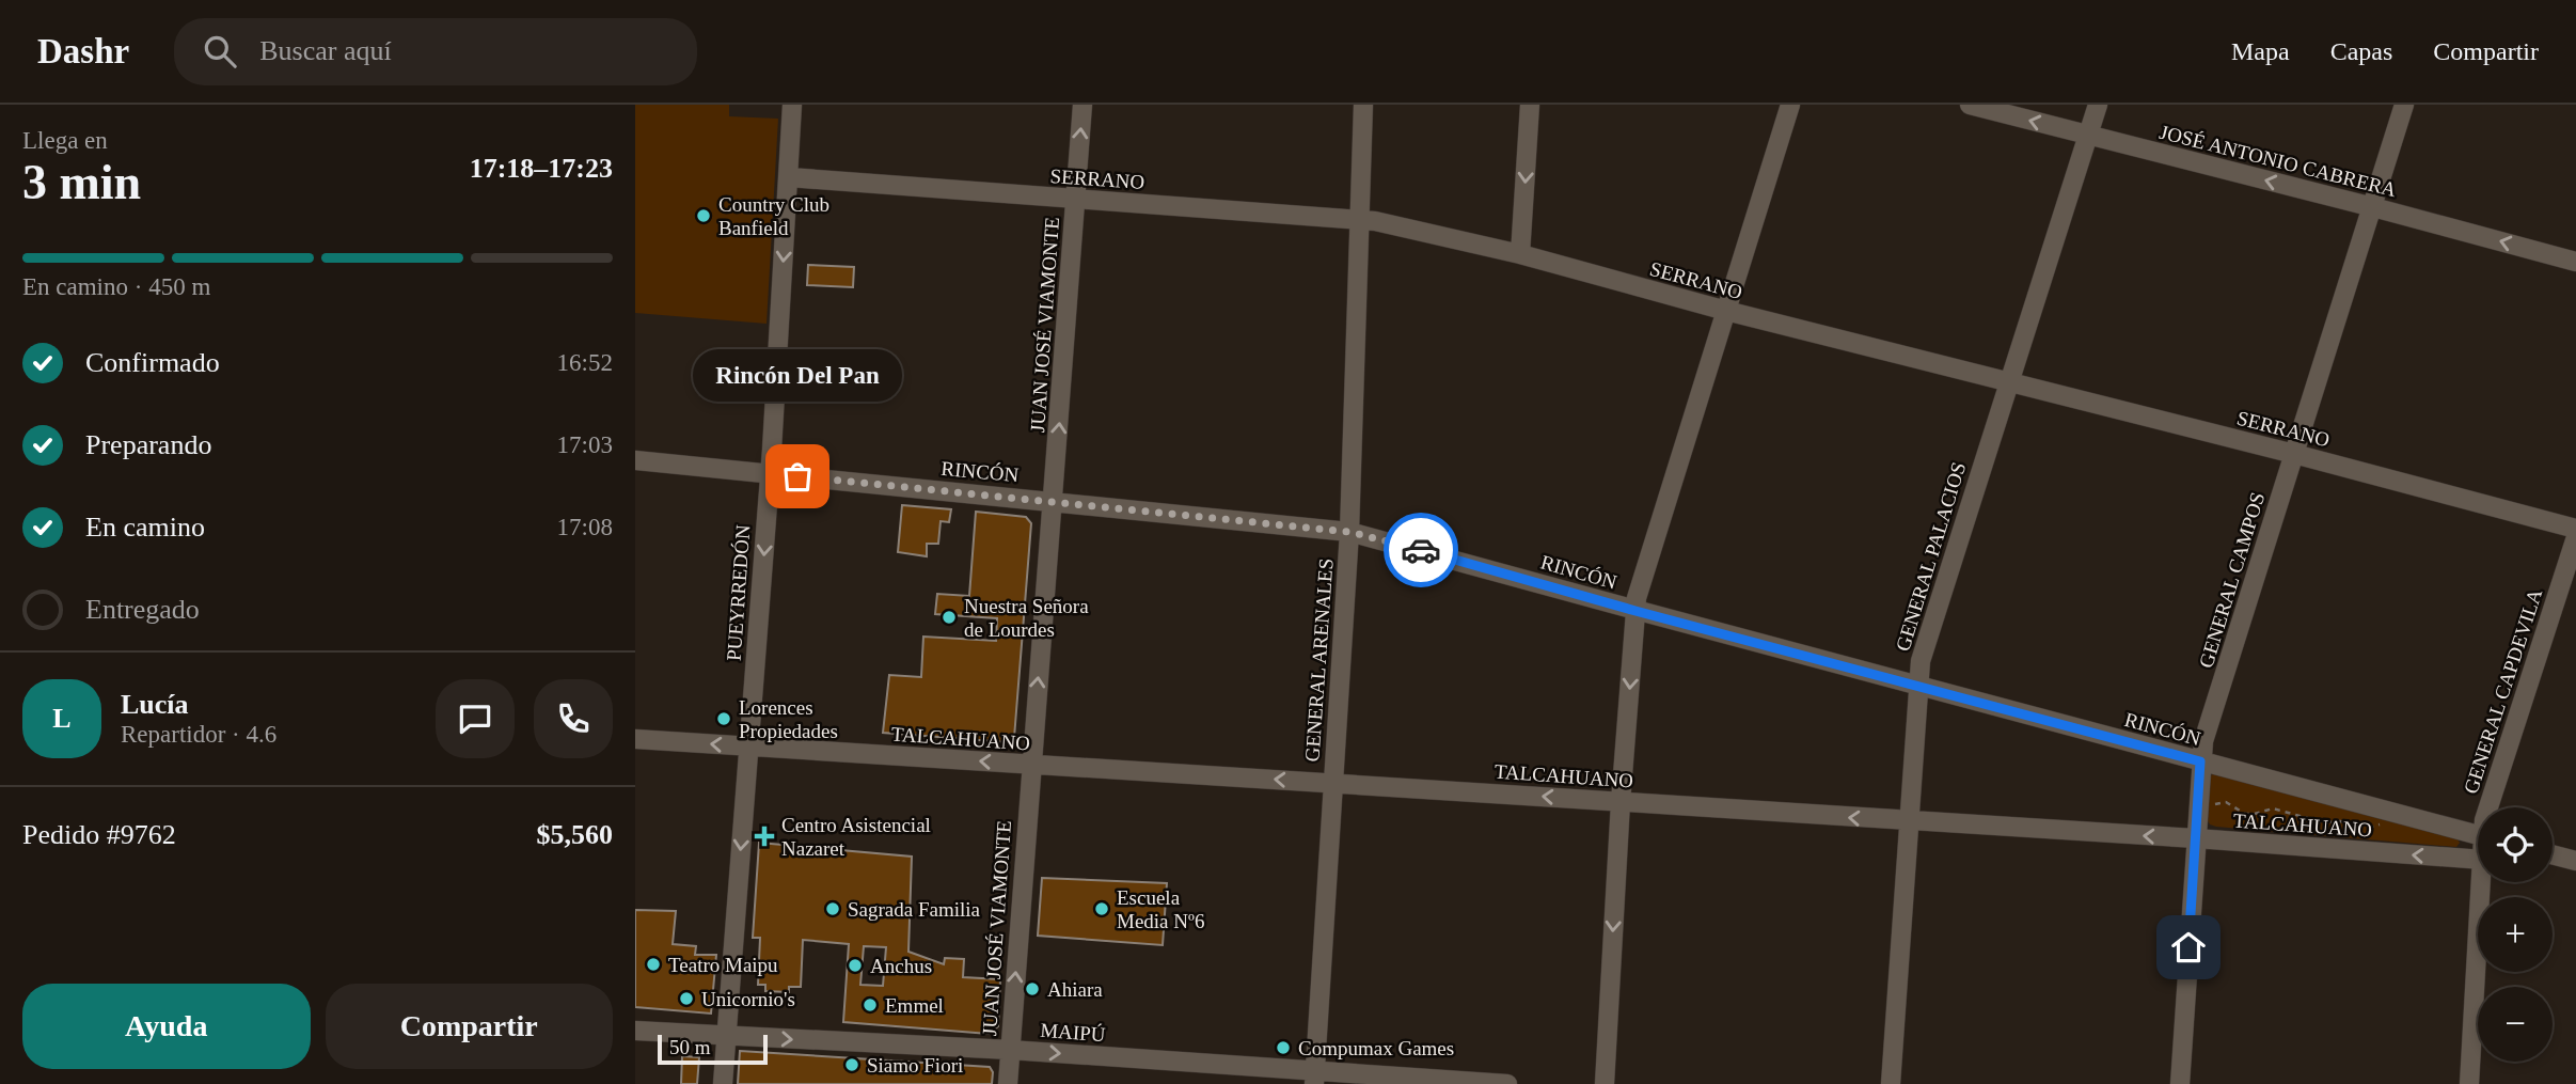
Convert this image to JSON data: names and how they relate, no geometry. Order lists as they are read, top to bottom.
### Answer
{
  "streets": {
    "street": [
      "JOSÉ ANTONIO CABRERA",
      "SERRANO",
      "JUAN JOSÉ VIAMONTE",
      "RINCÓN",
      "GENERAL PALACIOS",
      "GENERAL CAMPOS",
      "PUEYRREDÓN",
      "GENERAL ARENALES",
      "GENERAL CAPDEVILA",
      "TALCAHUANO",
      "MAIPÚ"
    ]
  },
  "crossings": [
    ["JOSÉ ANTONIO CABRERA", "GENERAL PALACIOS"],
    ["JOSÉ ANTONIO CABRERA", "GENERAL CAMPOS"],
    ["SERRANO", "JUAN JOSÉ VIAMONTE"],
    ["SERRANO", "GENERAL PALACIOS"],
    ["SERRANO", "GENERAL CAMPOS"],
    ["SERRANO", "PUEYRREDÓN"],
    ["SERRANO", "GENERAL ARENALES"],
    ["JUAN JOSÉ VIAMONTE", "RINCÓN"],
    ["JUAN JOSÉ VIAMONTE", "TALCAHUANO"],
    ["JUAN JOSÉ VIAMONTE", "MAIPÚ"],
    ["RINCÓN", "GENERAL PALACIOS"],
    ["RINCÓN", "GENERAL CAMPOS"],
    ["RINCÓN", "PUEYRREDÓN"],
    ["RINCÓN", "GENERAL ARENALES"],
    ["GENERAL PALACIOS", "TALCAHUANO"],
    ["GENERAL CAMPOS", "TALCAHUANO"],
    ["PUEYRREDÓN", "TALCAHUANO"],
    ["PUEYRREDÓN", "MAIPÚ"],
    ["GENERAL ARENALES", "TALCAHUANO"],
    ["GENERAL ARENALES", "MAIPÚ"]
  ],
  "one_way": [
    "JOSÉ ANTONIO CABRERA",
    "JUAN JOSÉ VIAMONTE",
    "PUEYRREDÓN",
    "TALCAHUANO",
    "MAIPÚ"
  ],
  "places": {
    "other": [
      "Country Club Banfield",
      "Rincón Del Pan",
      "Nuestra Señora de Lourdes",
      "Lorences Propiedades",
      "Sagrada Familia",
      "Escuela Media Nº6",
      "Teatro Maipu",
      "Anchus",
      "Ahiara",
      "Unicornio's",
      "Emmel",
      "Compumax Games",
      "Siamo Fiori"
    ],
    "health": ["Centro Asistencial Nazaret"]
  },
  "scale_bar": "50 m",
  "page": {
    "header": "Dashr",
    "search": "Buscar aquí",
    "nav": ["Mapa", "Capas", "Compartir"],
    "heading": ["3 min", "Llega en", "17:18–17:23"],
    "panel": [
      "Lucía",
      "Repartidor · 4.6",
      "Pedido #9762",
      "$5,560"
    ],
    "bar": "En camino · 450 m",
    "list": [
      ["Confirmado", "16:52"],
      ["Preparando", "17:03"],
      ["En camino", "17:08"],
      "Entregado"
    ],
    "bubble": "Rincón Del Pan",
    "round": "L",
    "map_buttons": ["+", "−"],
    "buttons": ["Ayuda", "Compartir"],
    "scale": "50 m"
  }
}
